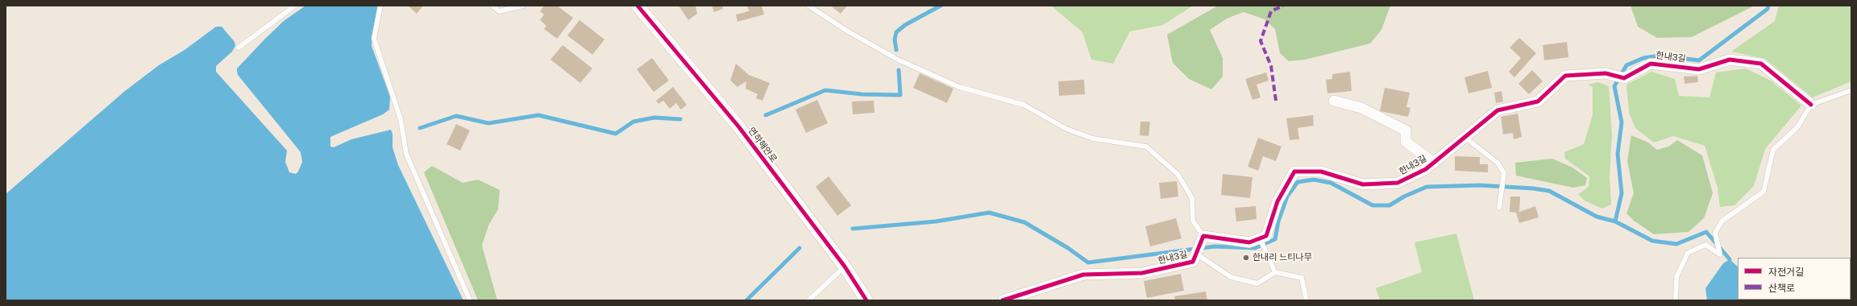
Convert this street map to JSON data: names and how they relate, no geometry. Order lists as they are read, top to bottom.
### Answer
{
  "streets": {
    "street": ["한내3길", "연하해안로"]
  },
  "places": ["한내리 느티나무"],
  "legend": ["자전거길", "산책로"]
}
